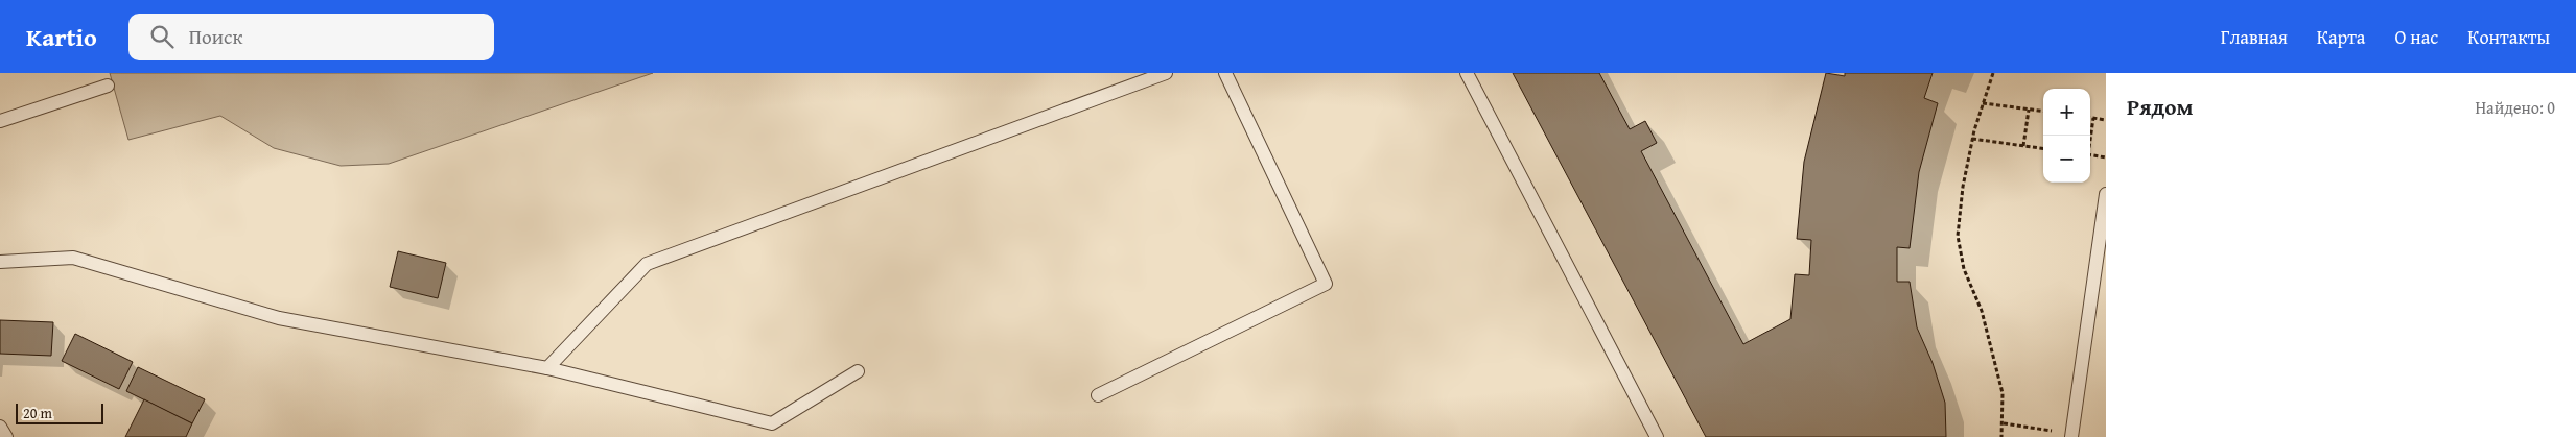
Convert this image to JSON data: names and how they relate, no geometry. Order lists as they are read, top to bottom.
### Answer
{
  "scale_bar": "20 m",
  "page": {
    "header": "Kartio",
    "search": "Поиск",
    "nav": [
      "Главная",
      "Карта",
      "О нас",
      "Контакты"
    ],
    "heading": ["Рядом", "Найдено: 0"],
    "map_buttons": ["+", "−"],
    "scale": "20 m"
  }
}
